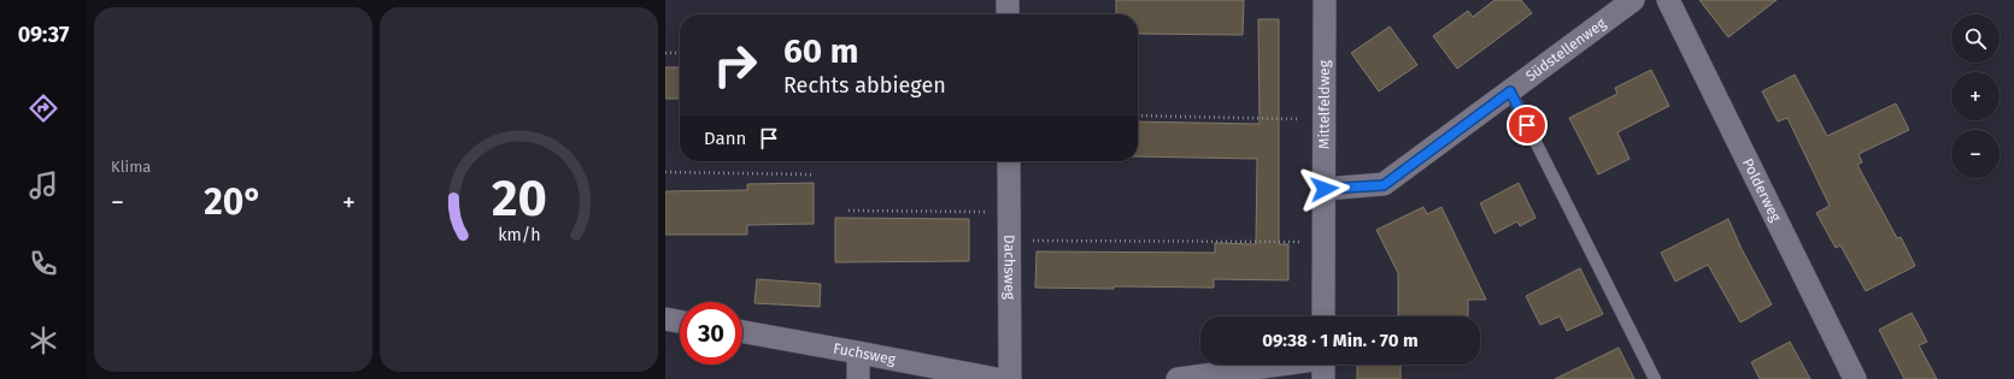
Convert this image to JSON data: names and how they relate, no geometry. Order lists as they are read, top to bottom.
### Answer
{
  "streets": {
    "street": [
      "Südstellenweg",
      "Mittelfeldweg",
      "Polderweg",
      "Dachsweg",
      "Fuchsweg"
    ]
  },
  "crossings": [
    ["Südstellenweg", "Mittelfeldweg"]
  ],
  "page": {
    "tabs": "09:37",
    "tile": "Klima",
    "map_buttons": ["+", "−"],
    "turn": ["60 m", "Rechts abbiegen"],
    "then": "Dann",
    "heat": ["−", "20°", "+"],
    "limit": "30",
    "trip": "09:38 · 1 Min. · 70 m",
    "gauge": ["20", "km/h"]
  }
}
